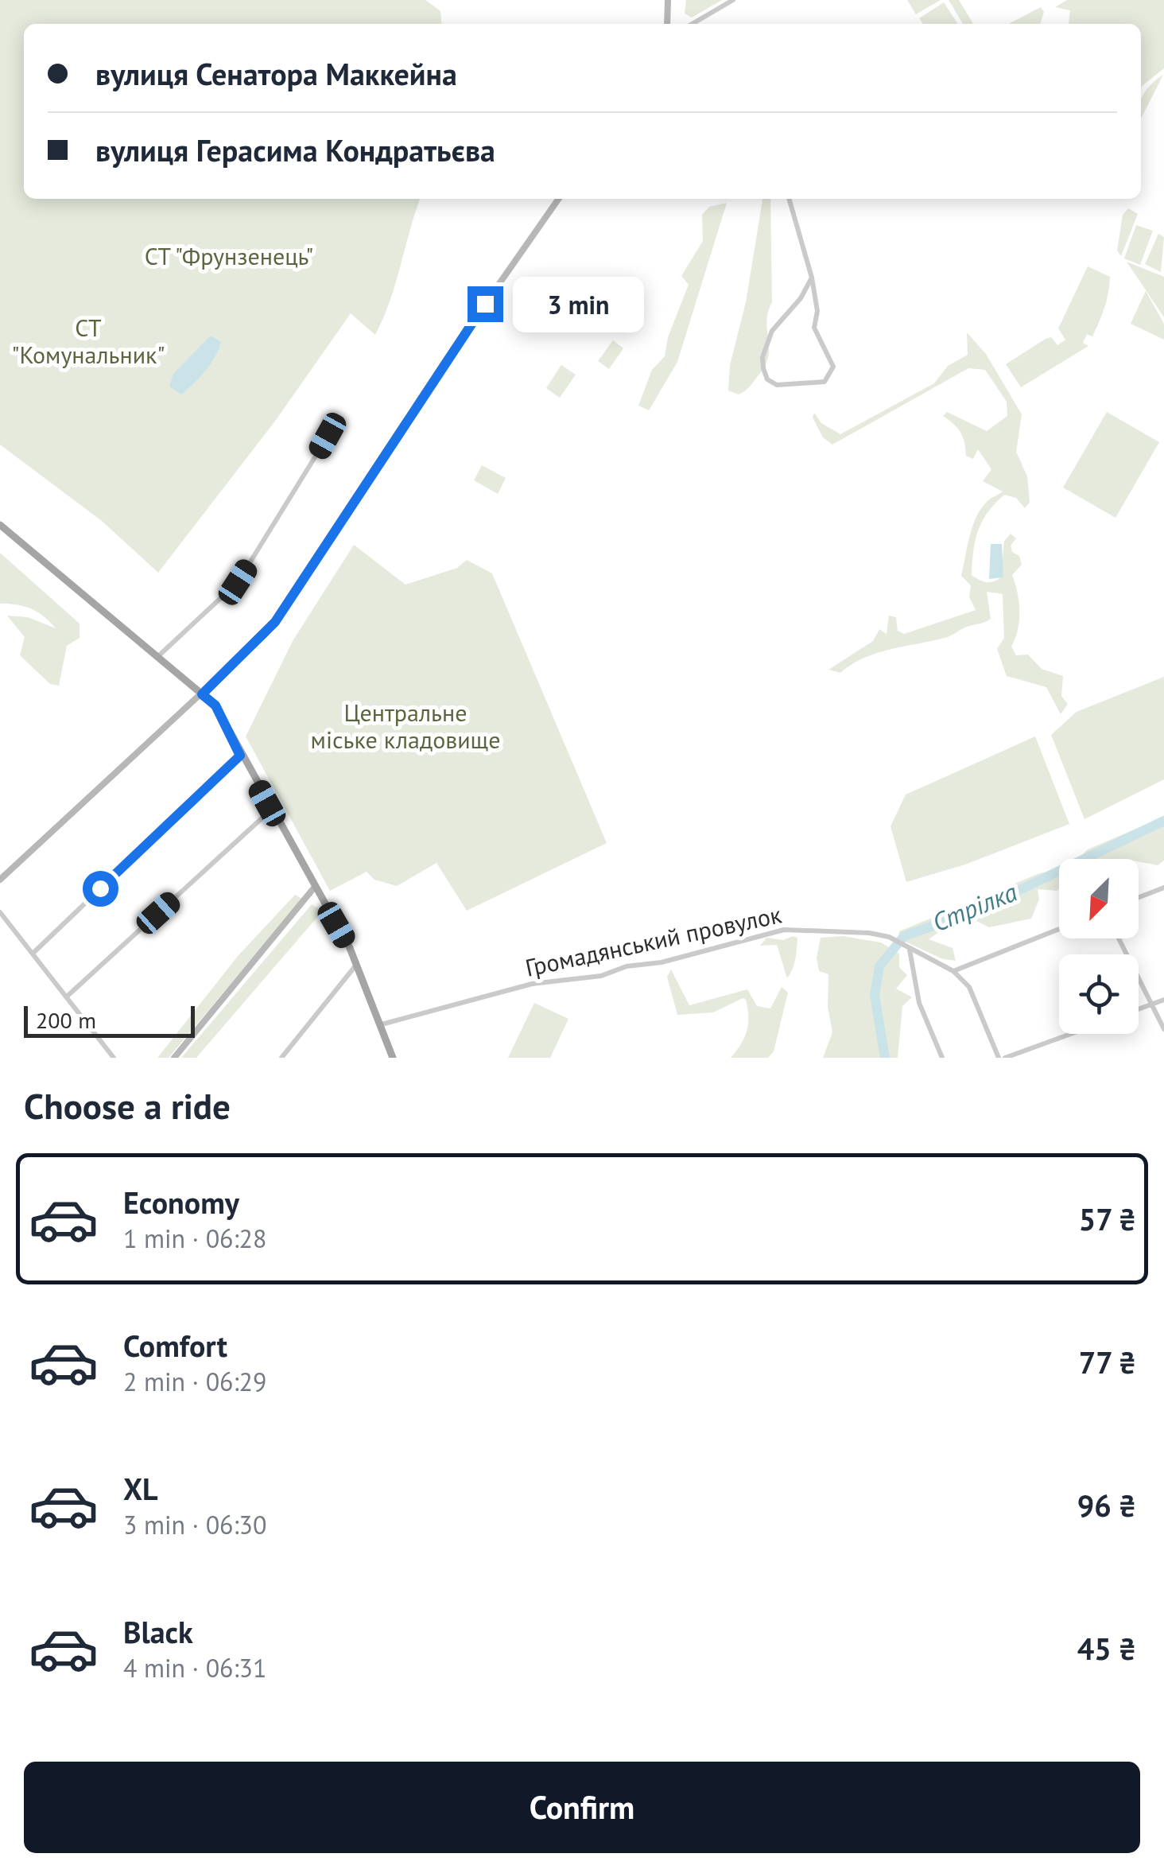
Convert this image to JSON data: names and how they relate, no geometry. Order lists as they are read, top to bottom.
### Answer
{
  "streets": {
    "street": ["Громадянський провулок"]
  },
  "water": ["Стрілка"],
  "parks": ["СТ \"Фрунзенець\"", "СТ \"Комунальник\"", "Центральне міське кладовище"],
  "scale_bar": "200 m",
  "north": "bottom left",
  "page": {
    "banner": ["вулиця Сенатора Маккейна", "вулиця Герасима Кондратьєва"],
    "bubble": "3 min",
    "scale": "200 m",
    "heading": "Choose a ride",
    "list": [
      {
        "name": "Economy",
        "note": "1 min · 06:28",
        "value": "57 ₴"
      },
      {
        "name": "Comfort",
        "note": "2 min · 06:29",
        "value": "77 ₴"
      },
      {
        "name": "XL",
        "note": "3 min · 06:30",
        "value": "96 ₴"
      },
      {
        "name": "Black",
        "note": "4 min · 06:31",
        "value": "45 ₴"
      }
    ],
    "buttons": "Confirm"
  }
}
